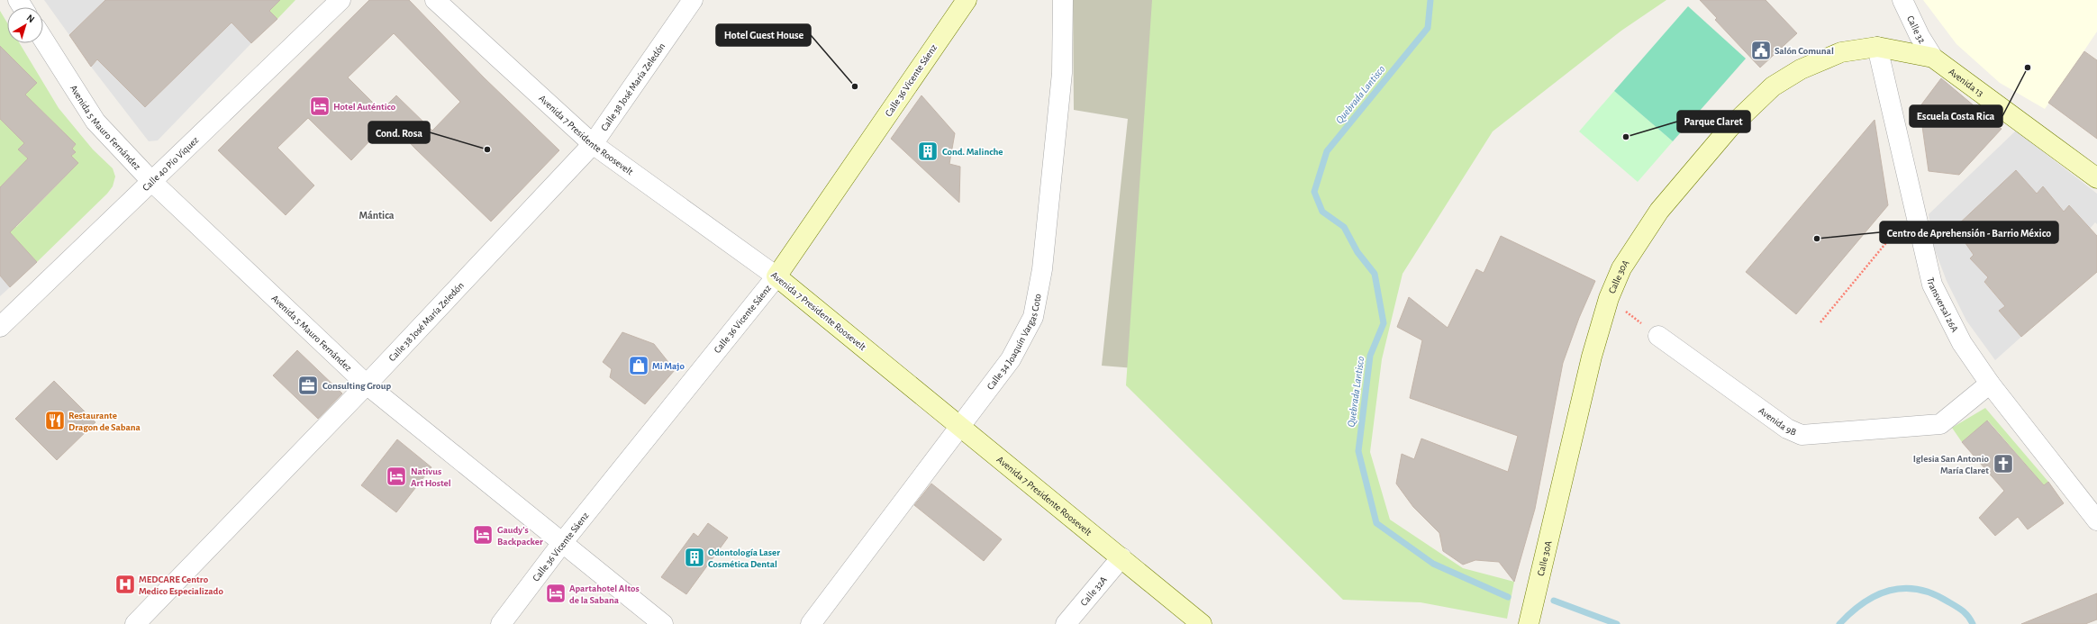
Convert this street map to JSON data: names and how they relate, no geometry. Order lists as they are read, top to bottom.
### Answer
{
  "streets": {
    "street": [
      "Calle 32",
      "Calle 36 Vicente Sáenz",
      "Avenida 13",
      "Calle 38 José María Zeledón",
      "Avenida 5 Mauro Fernández",
      "Avenida 7 Presidente Roosevelt",
      "Calle 40 Pío Víquez",
      "Calle 30A",
      "Transversal 26A",
      "Calle 34 Joaquín Vargas Coto",
      "Avenida 9B",
      "Calle 32A"
    ]
  },
  "crossings": [
    ["Calle 32", "Avenida 13"],
    ["Calle 36 Vicente Sáenz", "Avenida 5 Mauro Fernández"],
    ["Calle 36 Vicente Sáenz", "Avenida 7 Presidente Roosevelt"],
    ["Avenida 13", "Calle 30A"],
    ["Avenida 13", "Transversal 26A"],
    ["Calle 38 José María Zeledón", "Avenida 5 Mauro Fernández"],
    ["Calle 38 José María Zeledón", "Avenida 7 Presidente Roosevelt"],
    ["Avenida 5 Mauro Fernández", "Calle 40 Pío Víquez"],
    ["Avenida 7 Presidente Roosevelt", "Calle 34 Joaquín Vargas Coto"],
    ["Avenida 7 Presidente Roosevelt", "Calle 32A"],
    ["Calle 30A", "Transversal 26A"],
    ["Transversal 26A", "Avenida 9B"]
  ],
  "districts": ["Mántica"],
  "water": ["Quebrada Lantisco"],
  "places": {
    "public building": ["Salón Comunal"],
    "other": [
      "Escuela Costa Rica",
      "Hotel Guest House",
      "Parque Claret",
      "Cond. Rosa",
      "Centro de Aprehensión - Barrio México"
    ],
    "hotel": [
      "Hotel Auténtico",
      "Nativus Art Hostel",
      "Gaudy's Backpacker",
      "Apartahotel Altos de la Sabana"
    ],
    "building": ["Cond. Malinche", "Odontología Laser Cosmética Dental"],
    "shop": ["Mi Majo"],
    "office": ["Consulting Group"],
    "restaurant": ["Restaurante Dragon de Sabana"],
    "church": ["Iglesia San Antonio María Claret"],
    "hospital": ["MEDCARE Centro Medico Especializado"]
  },
  "north": "top right"
}
